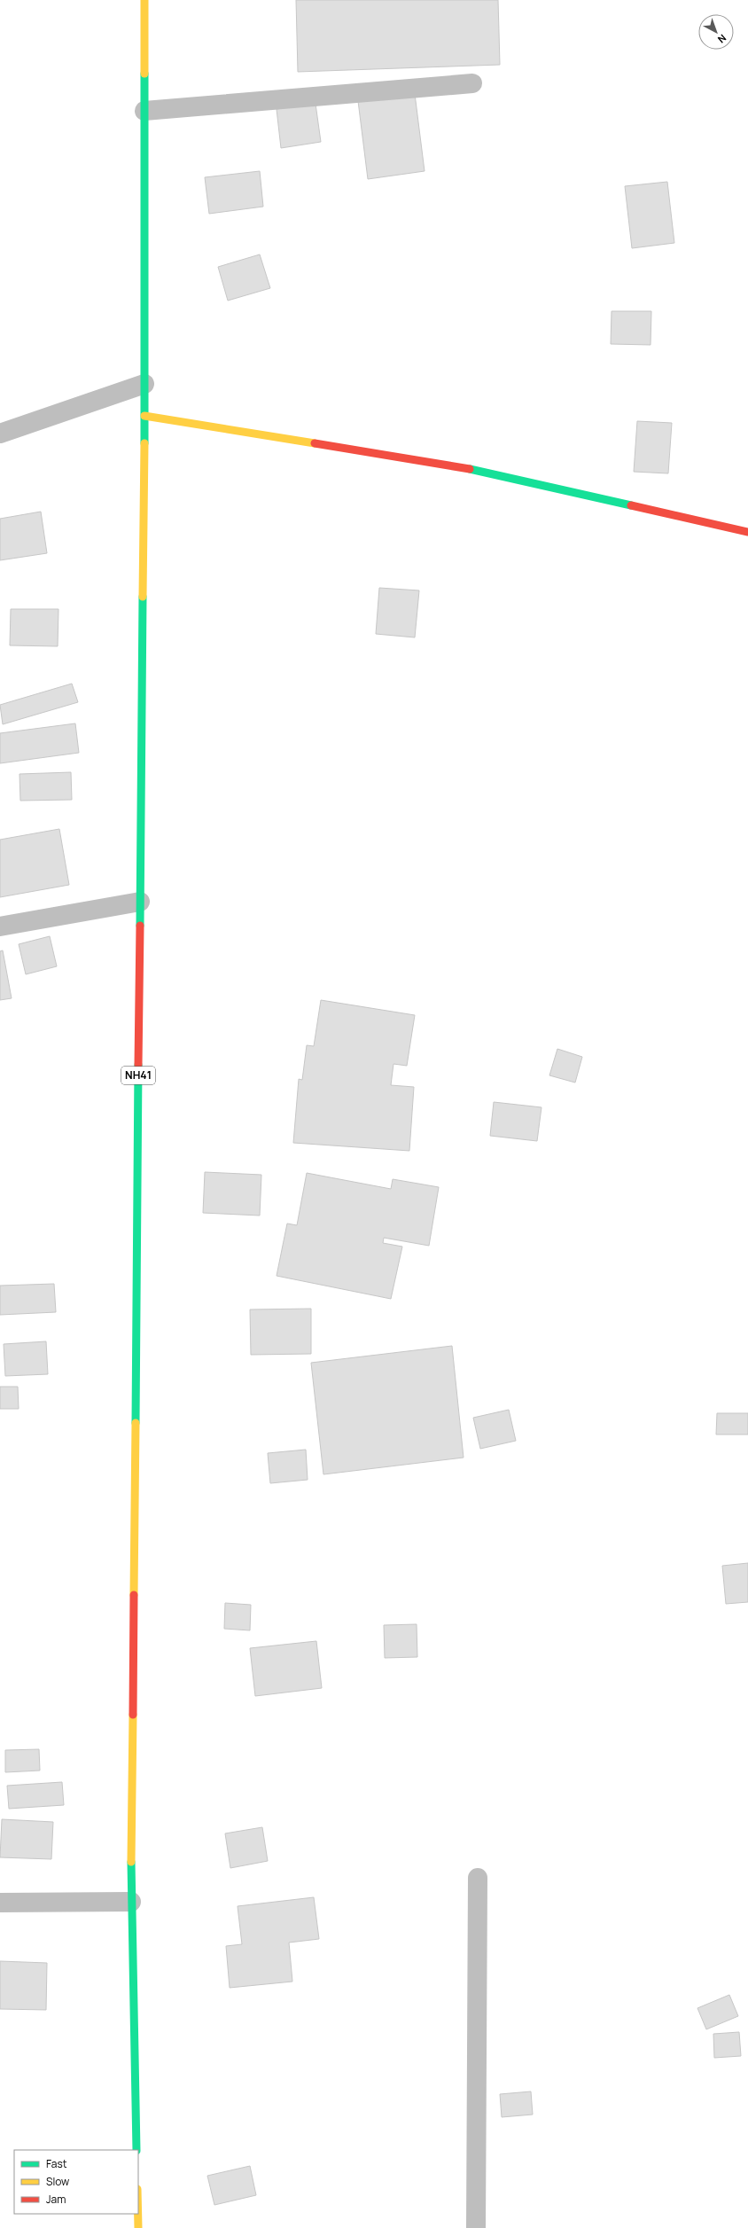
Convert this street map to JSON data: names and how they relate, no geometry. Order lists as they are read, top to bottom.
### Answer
{
  "streets": {
    "main road": ["NH41"]
  },
  "legend": ["Fast", "Slow", "Jam"],
  "north": "bottom right"
}
